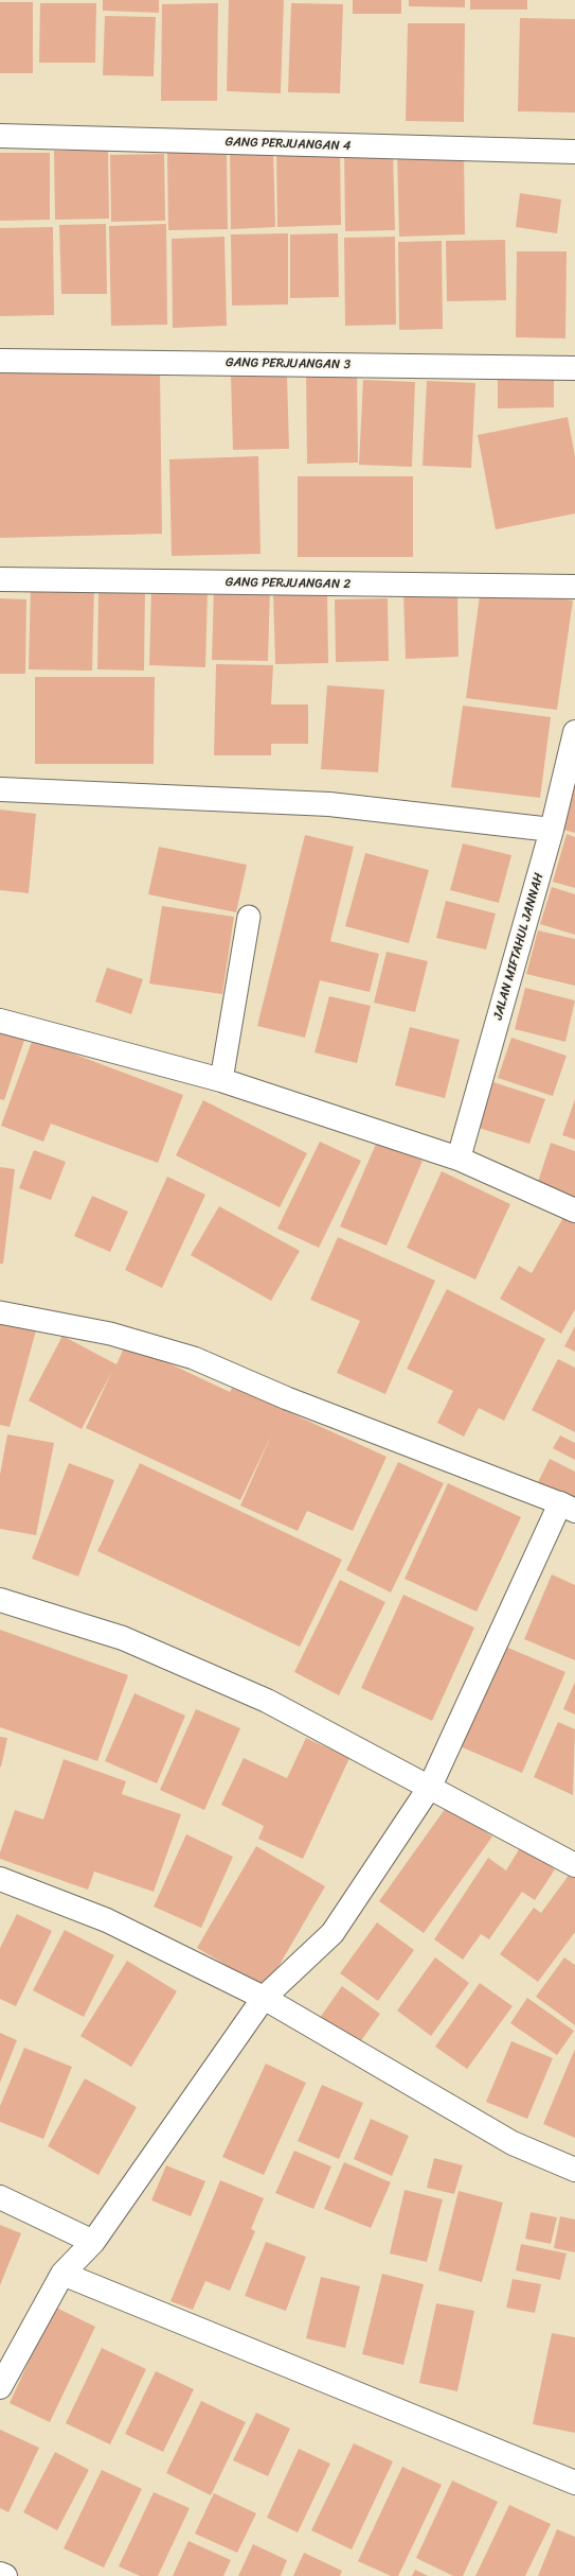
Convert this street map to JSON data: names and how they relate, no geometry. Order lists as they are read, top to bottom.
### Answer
{
  "streets": {
    "street": [
      "GANG PERJUANGAN 4",
      "GANG PERJUANGAN 3",
      "GANG PERJUANGAN 2",
      "JALAN MIFTAHUL JANNAH"
    ]
  }
}
